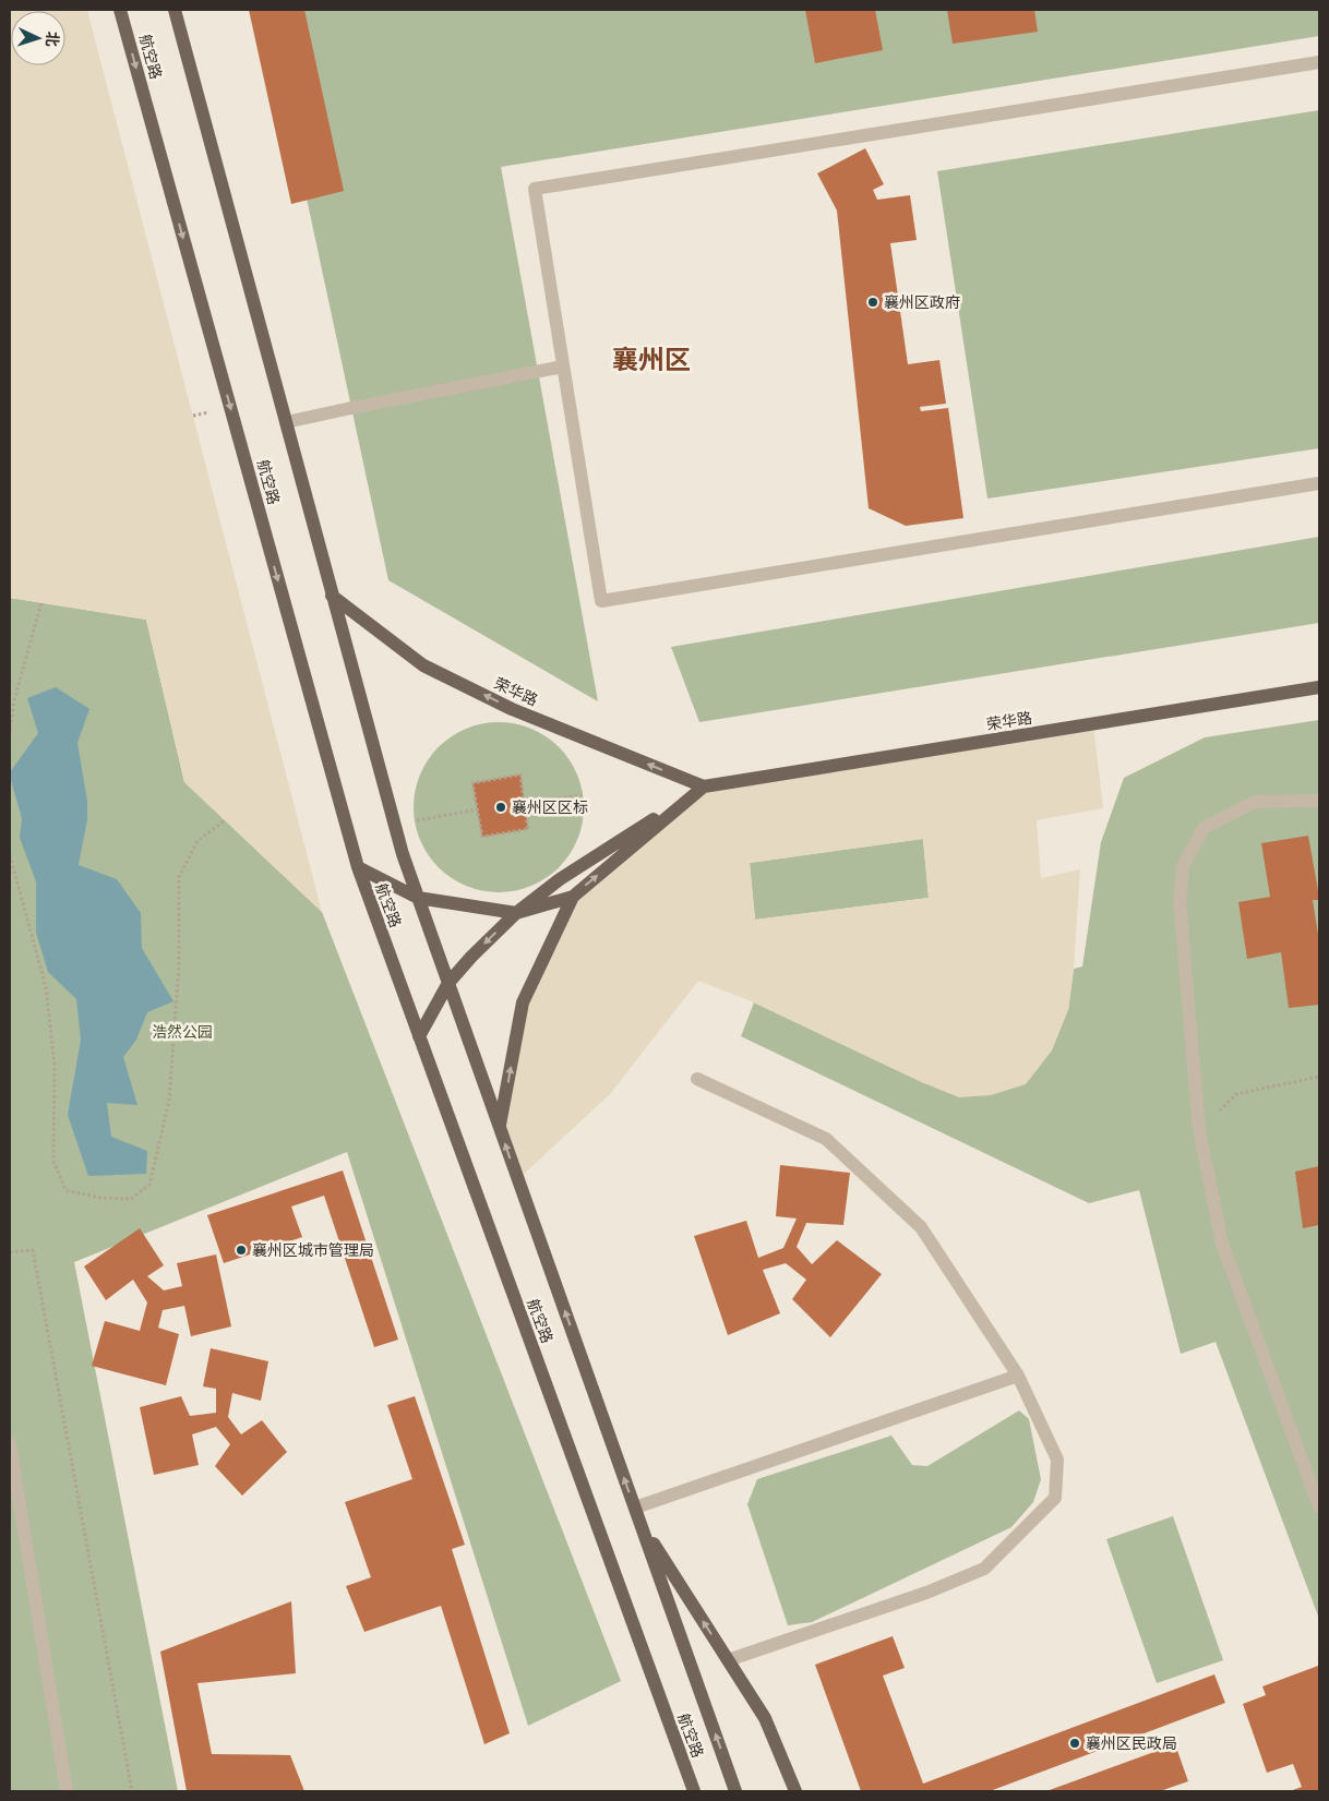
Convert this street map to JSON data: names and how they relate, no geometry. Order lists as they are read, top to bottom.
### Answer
{
  "streets": {
    "main road": ["航空路", "荣华路"]
  },
  "crossings": [
    ["航空路", "荣华路"]
  ],
  "one_way": ["荣华路"],
  "districts": ["襄州区"],
  "parks": ["浩然公园"],
  "places": [
    "襄州区政府",
    "襄州区区标",
    "襄州区城市管理局",
    "襄州区民政局"
  ],
  "north": "right"
}
